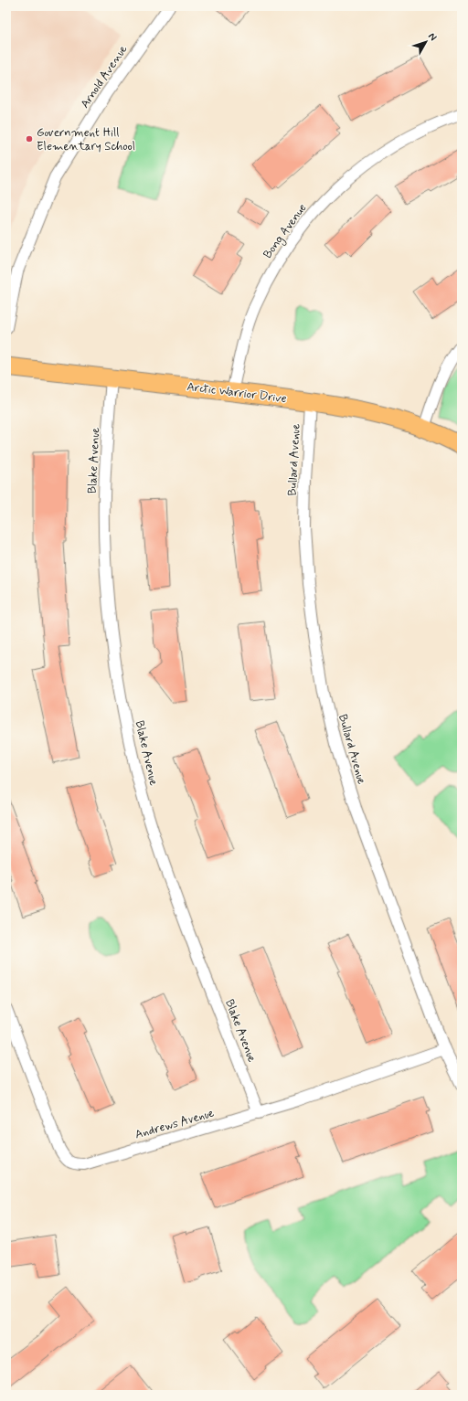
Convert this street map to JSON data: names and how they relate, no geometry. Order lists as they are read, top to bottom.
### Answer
{
  "streets": {
    "main road": ["Arctic Warrior Drive"],
    "street": [
      "Arnold Avenue",
      "Bong Avenue",
      "Bullard Avenue",
      "Blake Avenue",
      "Andrews Avenue"
    ]
  },
  "crossings": [
    ["Bong Avenue", "Arctic Warrior Drive"],
    ["Arctic Warrior Drive", "Bullard Avenue"],
    ["Arctic Warrior Drive", "Blake Avenue"],
    ["Bullard Avenue", "Andrews Avenue"],
    ["Blake Avenue", "Andrews Avenue"]
  ],
  "places": ["Government Hill Elementary School"],
  "north": "top right"
}
